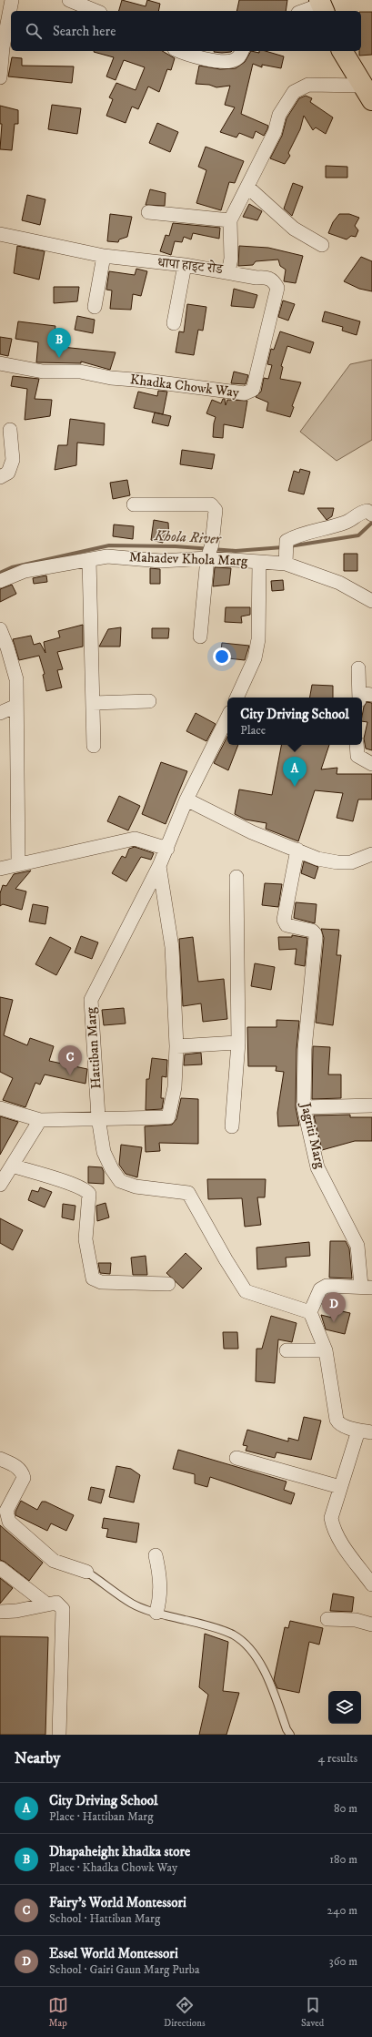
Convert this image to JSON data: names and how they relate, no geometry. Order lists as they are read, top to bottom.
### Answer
{
  "streets": {
    "street": [
      "धापा हाइट रोड",
      "Khadka Chowk Way",
      "Mahadev Khola Marg",
      "Hattiban Marg",
      "Jagriti Marg"
    ]
  },
  "crossings": [
    ["धापा हाइट रोड", "Khadka Chowk Way"]
  ],
  "water": ["Khola River"],
  "page": {
    "search": "Search here",
    "pins": [
      "B",
      "A",
      "C",
      "D"
    ],
    "popup": ["City Driving School", "Place"],
    "heading": ["Nearby", "4 results"],
    "list": [
      {
        "mark": "A",
        "name": "City Driving School",
        "note": "Place · Hattiban Marg",
        "value": "80 m"
      },
      {
        "mark": "B",
        "name": "Dhapaheight khadka store",
        "note": "Place · Khadka Chowk Way",
        "value": "180 m"
      },
      {
        "mark": "C",
        "name": "Fairy's World Montessori",
        "note": "School · Hattiban Marg",
        "value": "240 m"
      },
      {
        "mark": "D",
        "name": "Essel World Montessori",
        "note": "School · Gairi Gaun Marg Purba",
        "value": "360 m"
      }
    ],
    "nav": ["Map", "Directions", "Saved"]
  }
}
